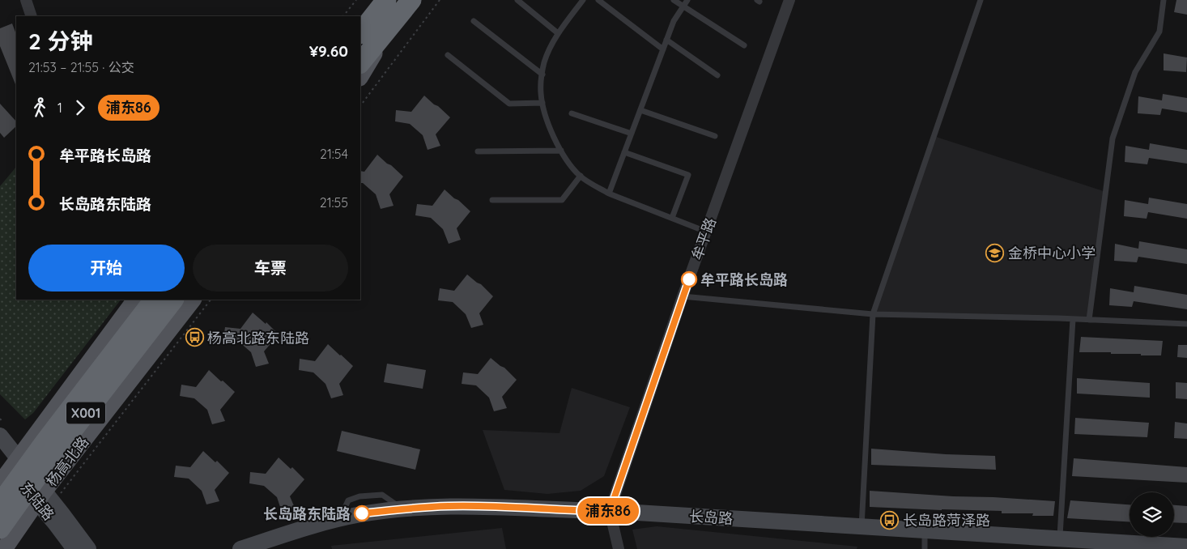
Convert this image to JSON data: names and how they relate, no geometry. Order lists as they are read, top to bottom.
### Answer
{
  "streets": {
    "highway": ["X001", "杨高北路"],
    "street": ["牟平路", "东陆路", "长岛路"]
  },
  "crossings": [
    ["牟平路", "长岛路"],
    ["X001", "东陆路"],
    ["杨高北路", "东陆路"]
  ],
  "places": {
    "school or university": ["金桥中心小学"],
    "other": ["牟平路长岛路", "长岛路东陆路"],
    "bus stop": ["杨高北路东陆路", "长岛路菏泽路"]
  },
  "lines": ["bus line 浦东86"],
  "page": {
    "on_map": "浦东86",
    "heading": ["2 分钟", "21:53 – 21:55 · 公交", "¥9.60"],
    "legs": ["1", "浦东86"],
    "list": [
      {
        "name": "牟平路长岛路",
        "value": "21:54"
      },
      {
        "name": "长岛路东陆路",
        "value": "21:55"
      }
    ],
    "buttons": ["开始", "车票"]
  }
}
